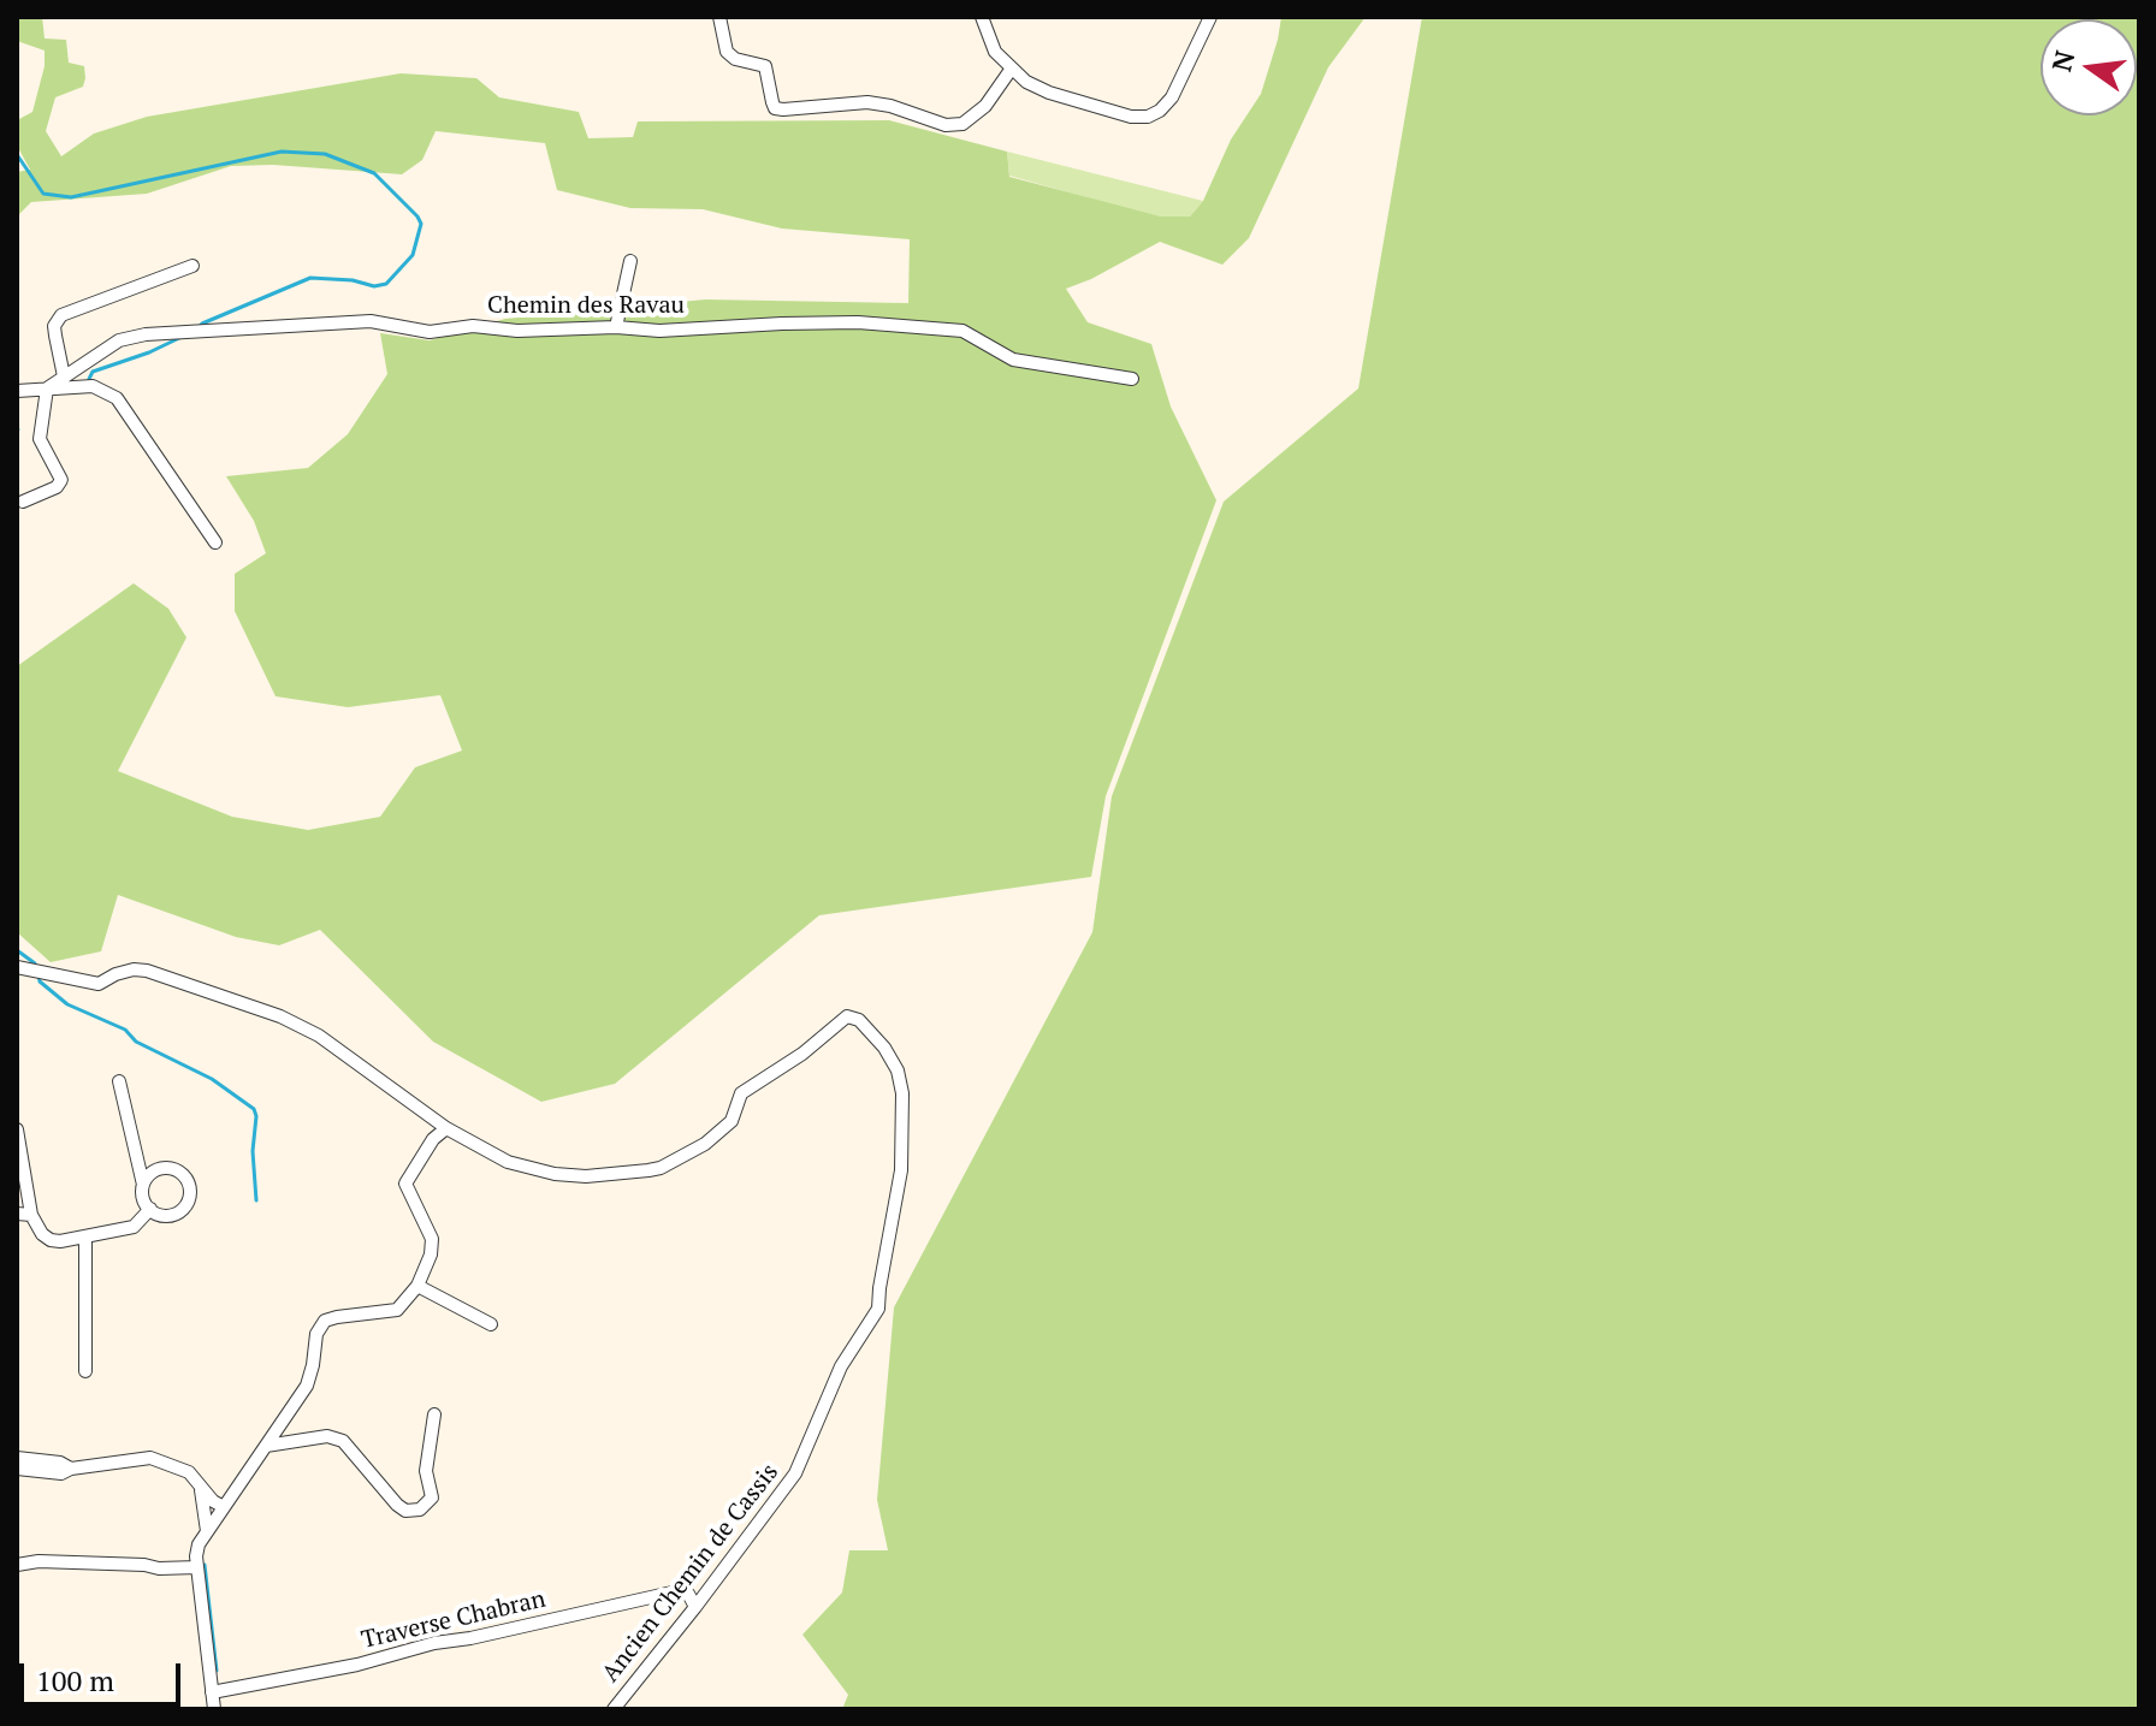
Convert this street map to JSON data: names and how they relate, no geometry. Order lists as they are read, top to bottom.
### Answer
{
  "streets": {
    "street": ["Chemin des Ravau", "Ancien Chemin de Cassis", "Traverse Chabran"]
  },
  "crossings": [
    ["Ancien Chemin de Cassis", "Traverse Chabran"]
  ],
  "scale_bar": "100 m",
  "north": "left"
}
